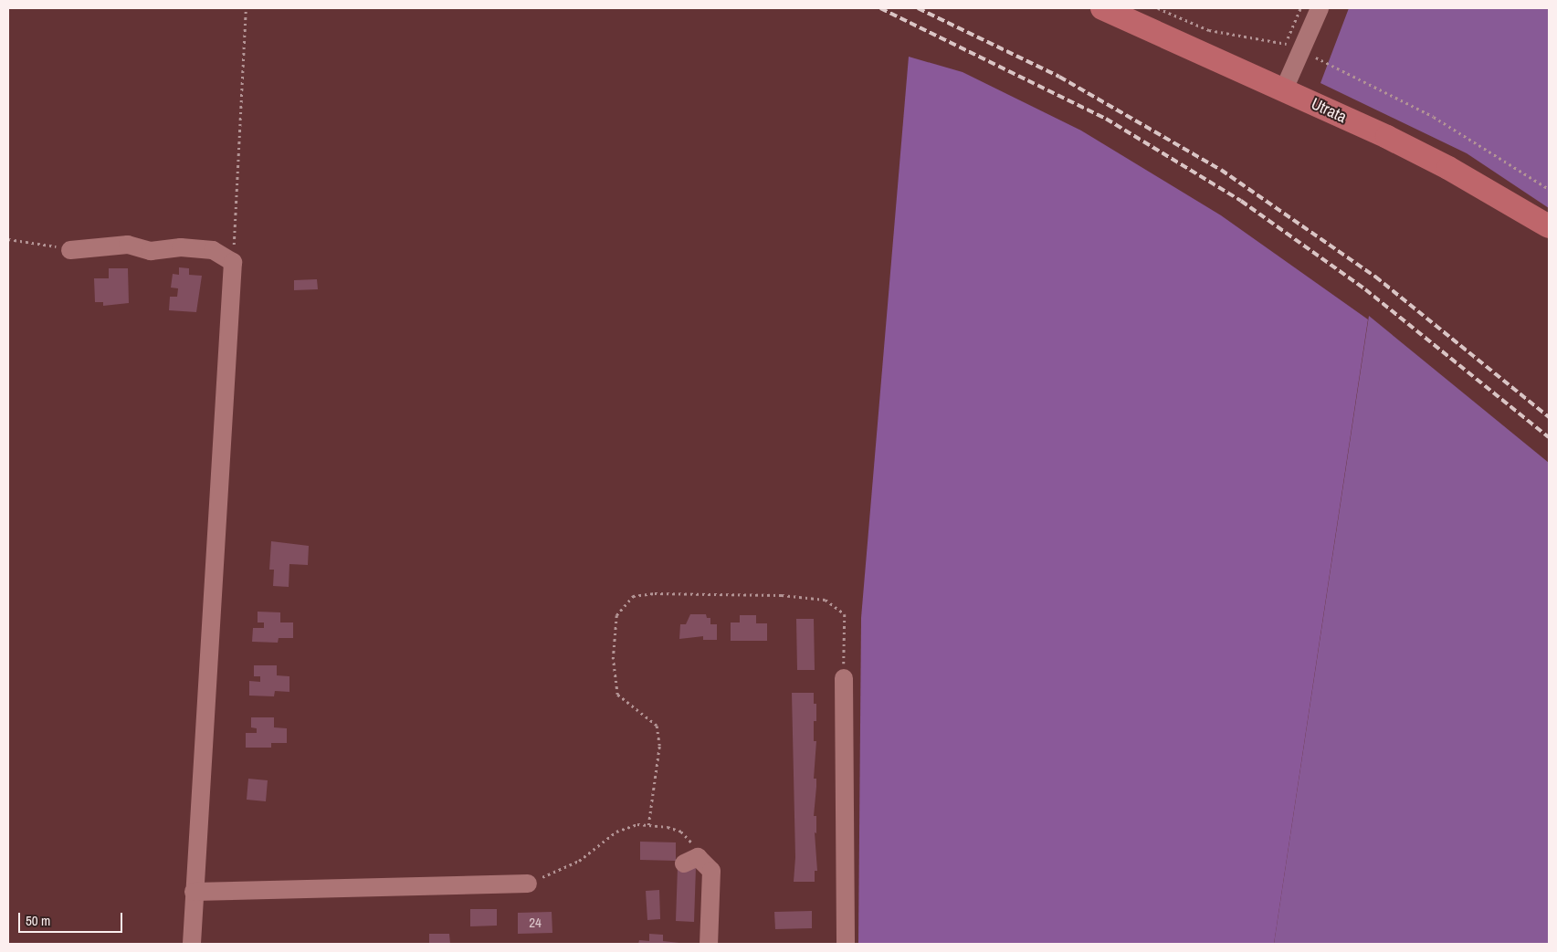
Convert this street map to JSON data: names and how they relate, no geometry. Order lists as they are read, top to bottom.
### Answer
{
  "streets": {
    "main road": ["Utrata"]
  },
  "house_numbers": ["24"],
  "scale_bar": "50 m"
}
